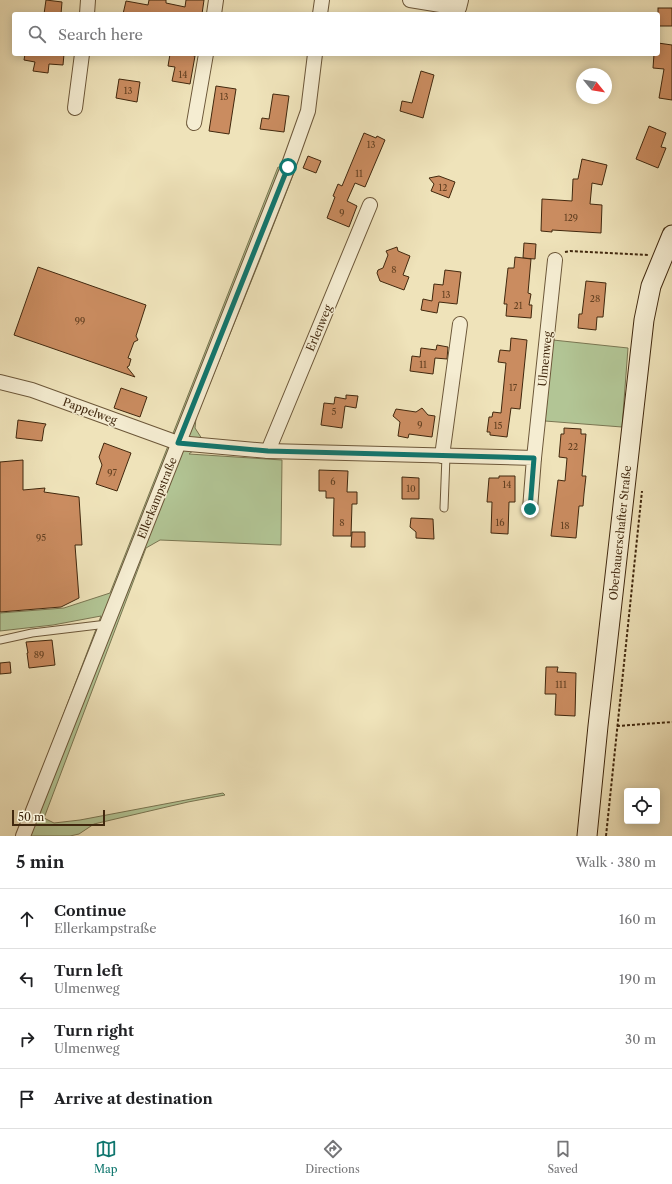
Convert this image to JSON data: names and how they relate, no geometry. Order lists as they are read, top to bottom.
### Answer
{
  "streets": {
    "main road": ["Oberbauerschafter Straße"],
    "street": [
      "Erlenweg",
      "Ulmenweg",
      "Pappelweg",
      "Ellerkampstraße"
    ]
  },
  "crossings": [
    ["Pappelweg", "Ellerkampstraße"]
  ],
  "house_numbers": [
    "14",
    "13",
    "13",
    "13",
    "11",
    "12",
    "9",
    "129",
    "8",
    "13",
    "28",
    "21",
    "99",
    "11",
    "17",
    "5",
    "9",
    "15",
    "22",
    "97",
    "6",
    "14",
    "10",
    "8",
    "16",
    "18",
    "95",
    "89",
    "111"
  ],
  "scale_bar": "50 m",
  "north": "bottom right",
  "page": {
    "search": "Search here",
    "scale": "50 m",
    "heading": ["5 min", "Walk · 380 m"],
    "list": [
      ["Continue", "Ellerkampstraße", "160 m"],
      ["Turn left", "Ulmenweg", "190 m"],
      ["Turn right", "Ulmenweg", "30 m"],
      "Arrive at destination"
    ],
    "nav": ["Map", "Directions", "Saved"]
  }
}
